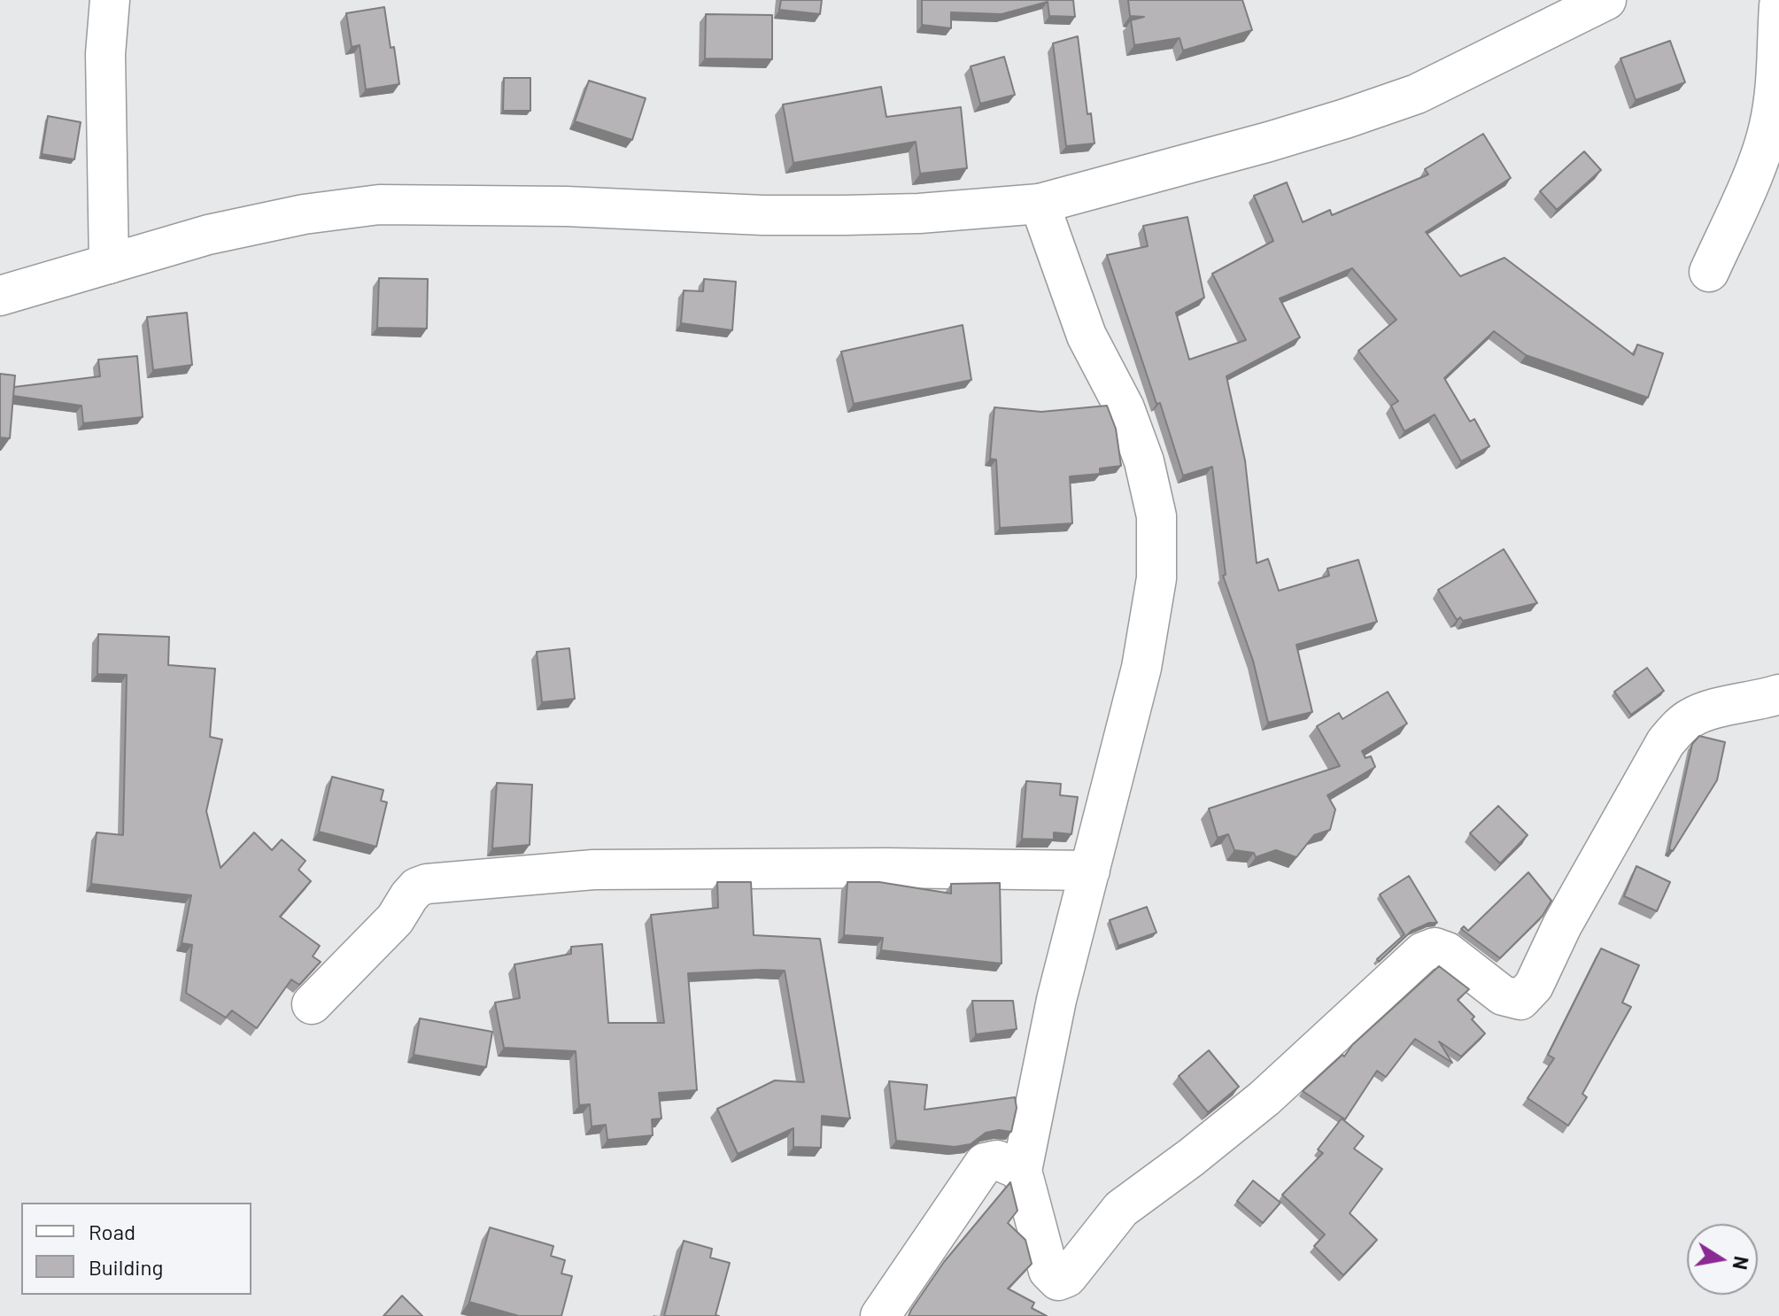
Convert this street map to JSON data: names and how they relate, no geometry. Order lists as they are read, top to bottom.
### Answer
{
  "legend": ["Road", "Building"],
  "north": "right"
}
